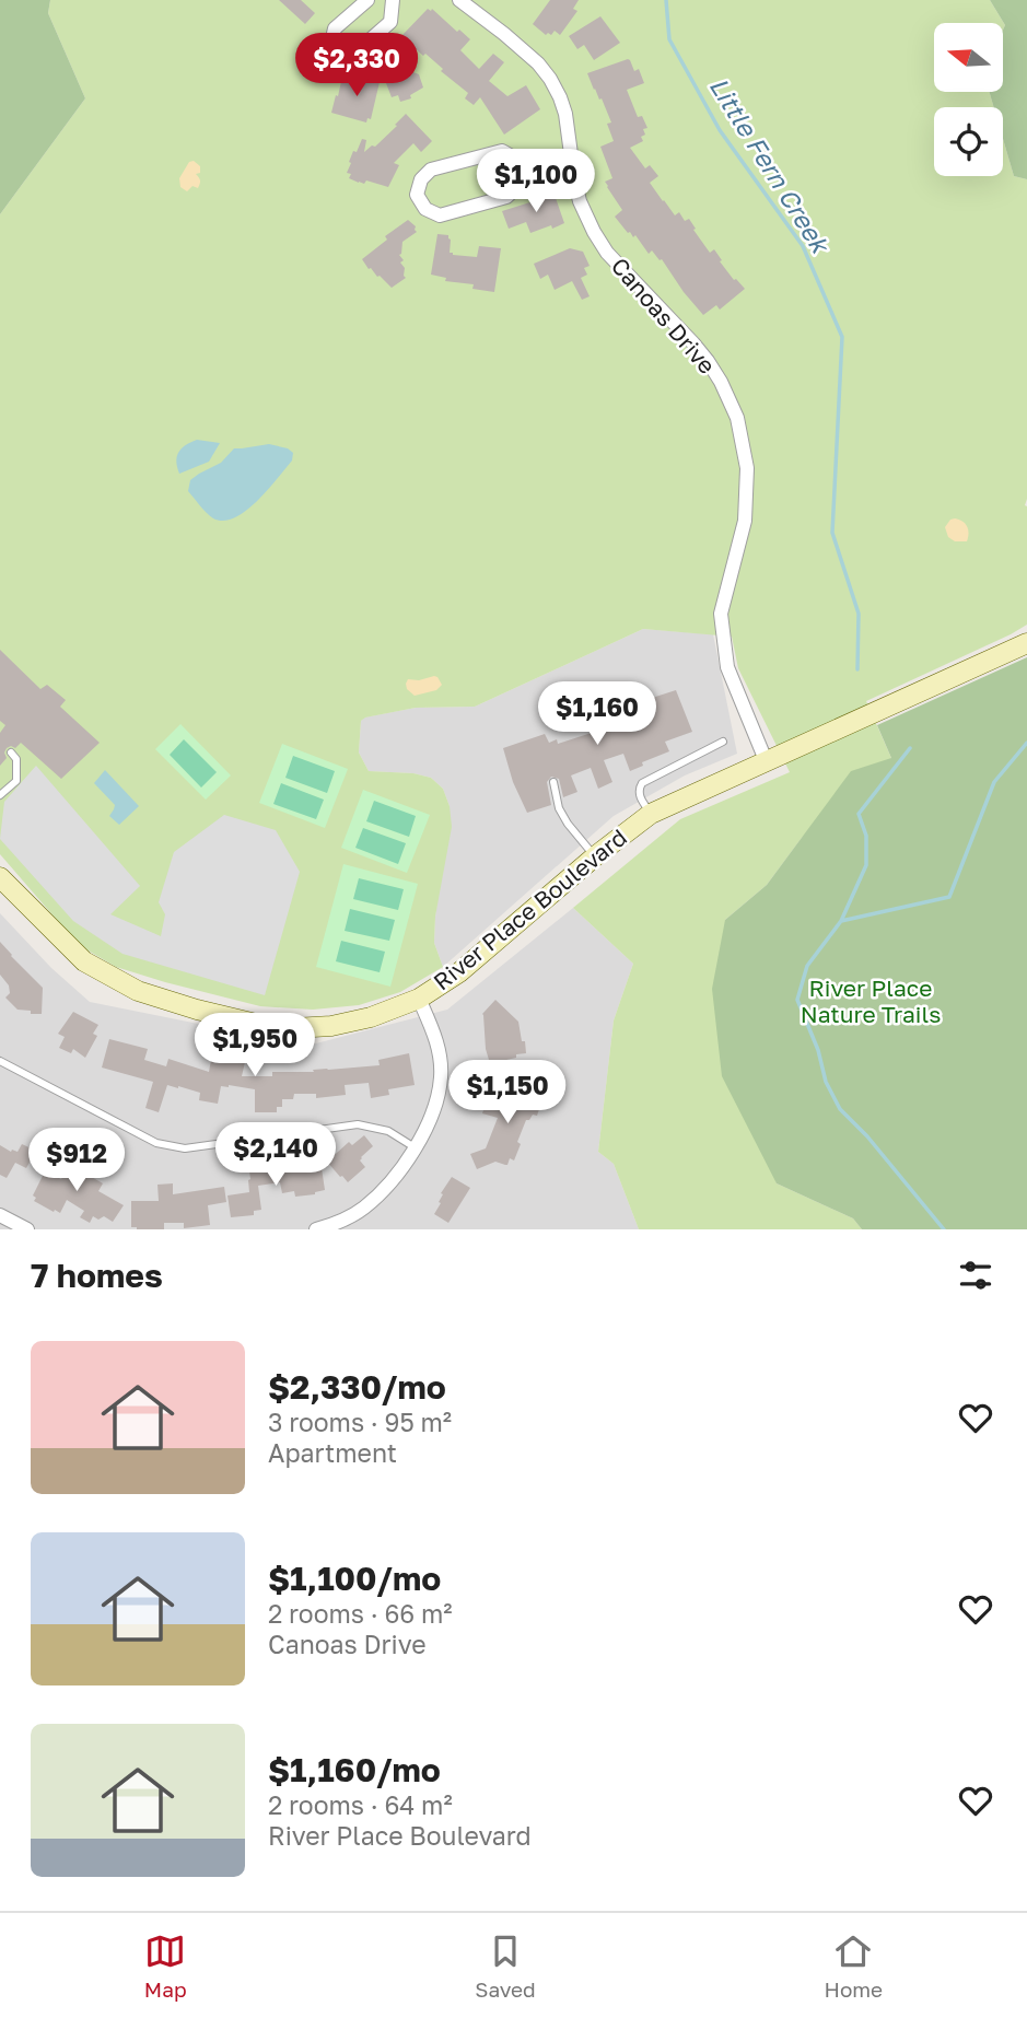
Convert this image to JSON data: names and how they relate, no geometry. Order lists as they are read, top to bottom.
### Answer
{
  "streets": {
    "street": ["Canoas Drive", "River Place Boulevard"]
  },
  "crossings": [
    ["Canoas Drive", "River Place Boulevard"]
  ],
  "water": ["Little Fern Creek"],
  "parks": ["River Place Nature Trails"],
  "north": "left",
  "page": {
    "price": [
      "$2,330",
      "$1,100",
      "$1,160",
      "$1,950",
      "$1,150",
      "$2,140",
      "$912"
    ],
    "heading": "7 homes",
    "list": [
      {
        "name": "$2,330/mo",
        "note": "3 rooms · 95 m² · Apartment"
      },
      {
        "name": "$1,100/mo",
        "note": "2 rooms · 66 m² · Canoas Drive"
      },
      {
        "name": "$1,160/mo",
        "note": "2 rooms · 64 m² · River Place Boulevard"
      }
    ],
    "tabs": ["Map", "Saved", "Home"]
  }
}
